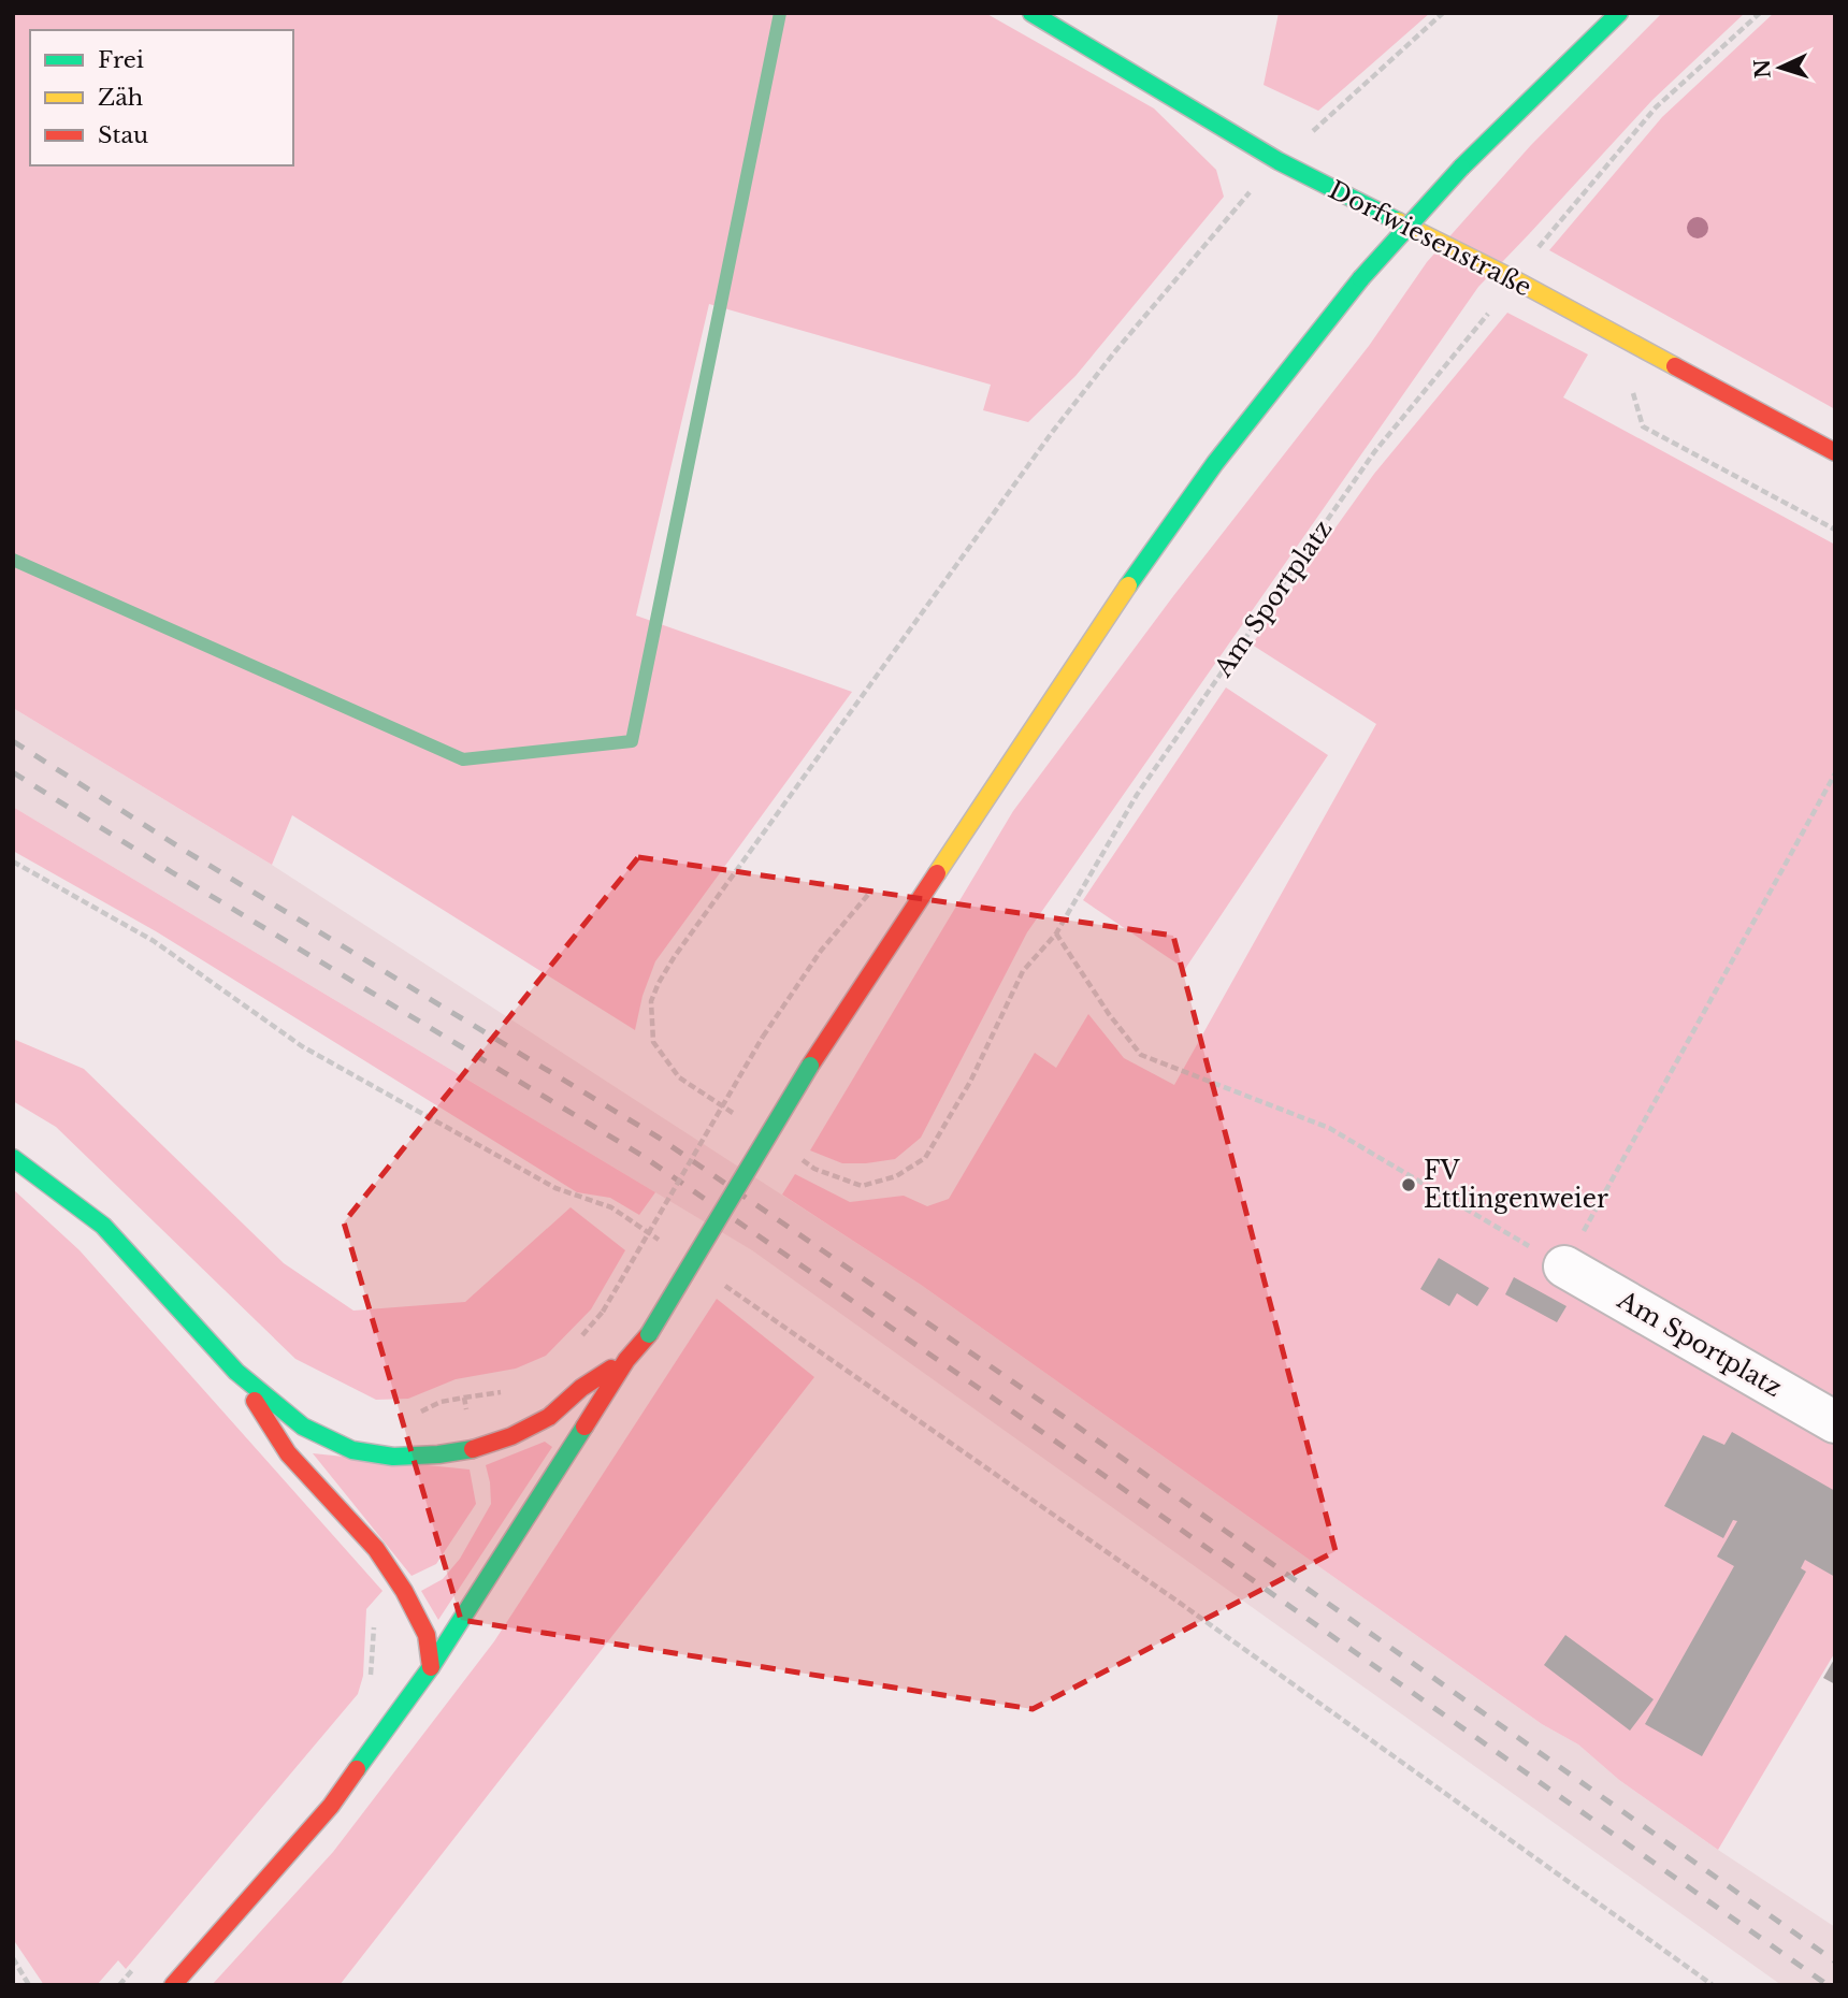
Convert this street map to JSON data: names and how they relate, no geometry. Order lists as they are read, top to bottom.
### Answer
{
  "streets": {
    "main road": ["Dorfwiesenstraße"],
    "street": ["Am Sportplatz"]
  },
  "crossings": [
    ["Dorfwiesenstraße", "Am Sportplatz"]
  ],
  "places": ["FV Ettlingenweier"],
  "legend": ["Frei", "Zäh", "Stau"],
  "north": "left"
}
